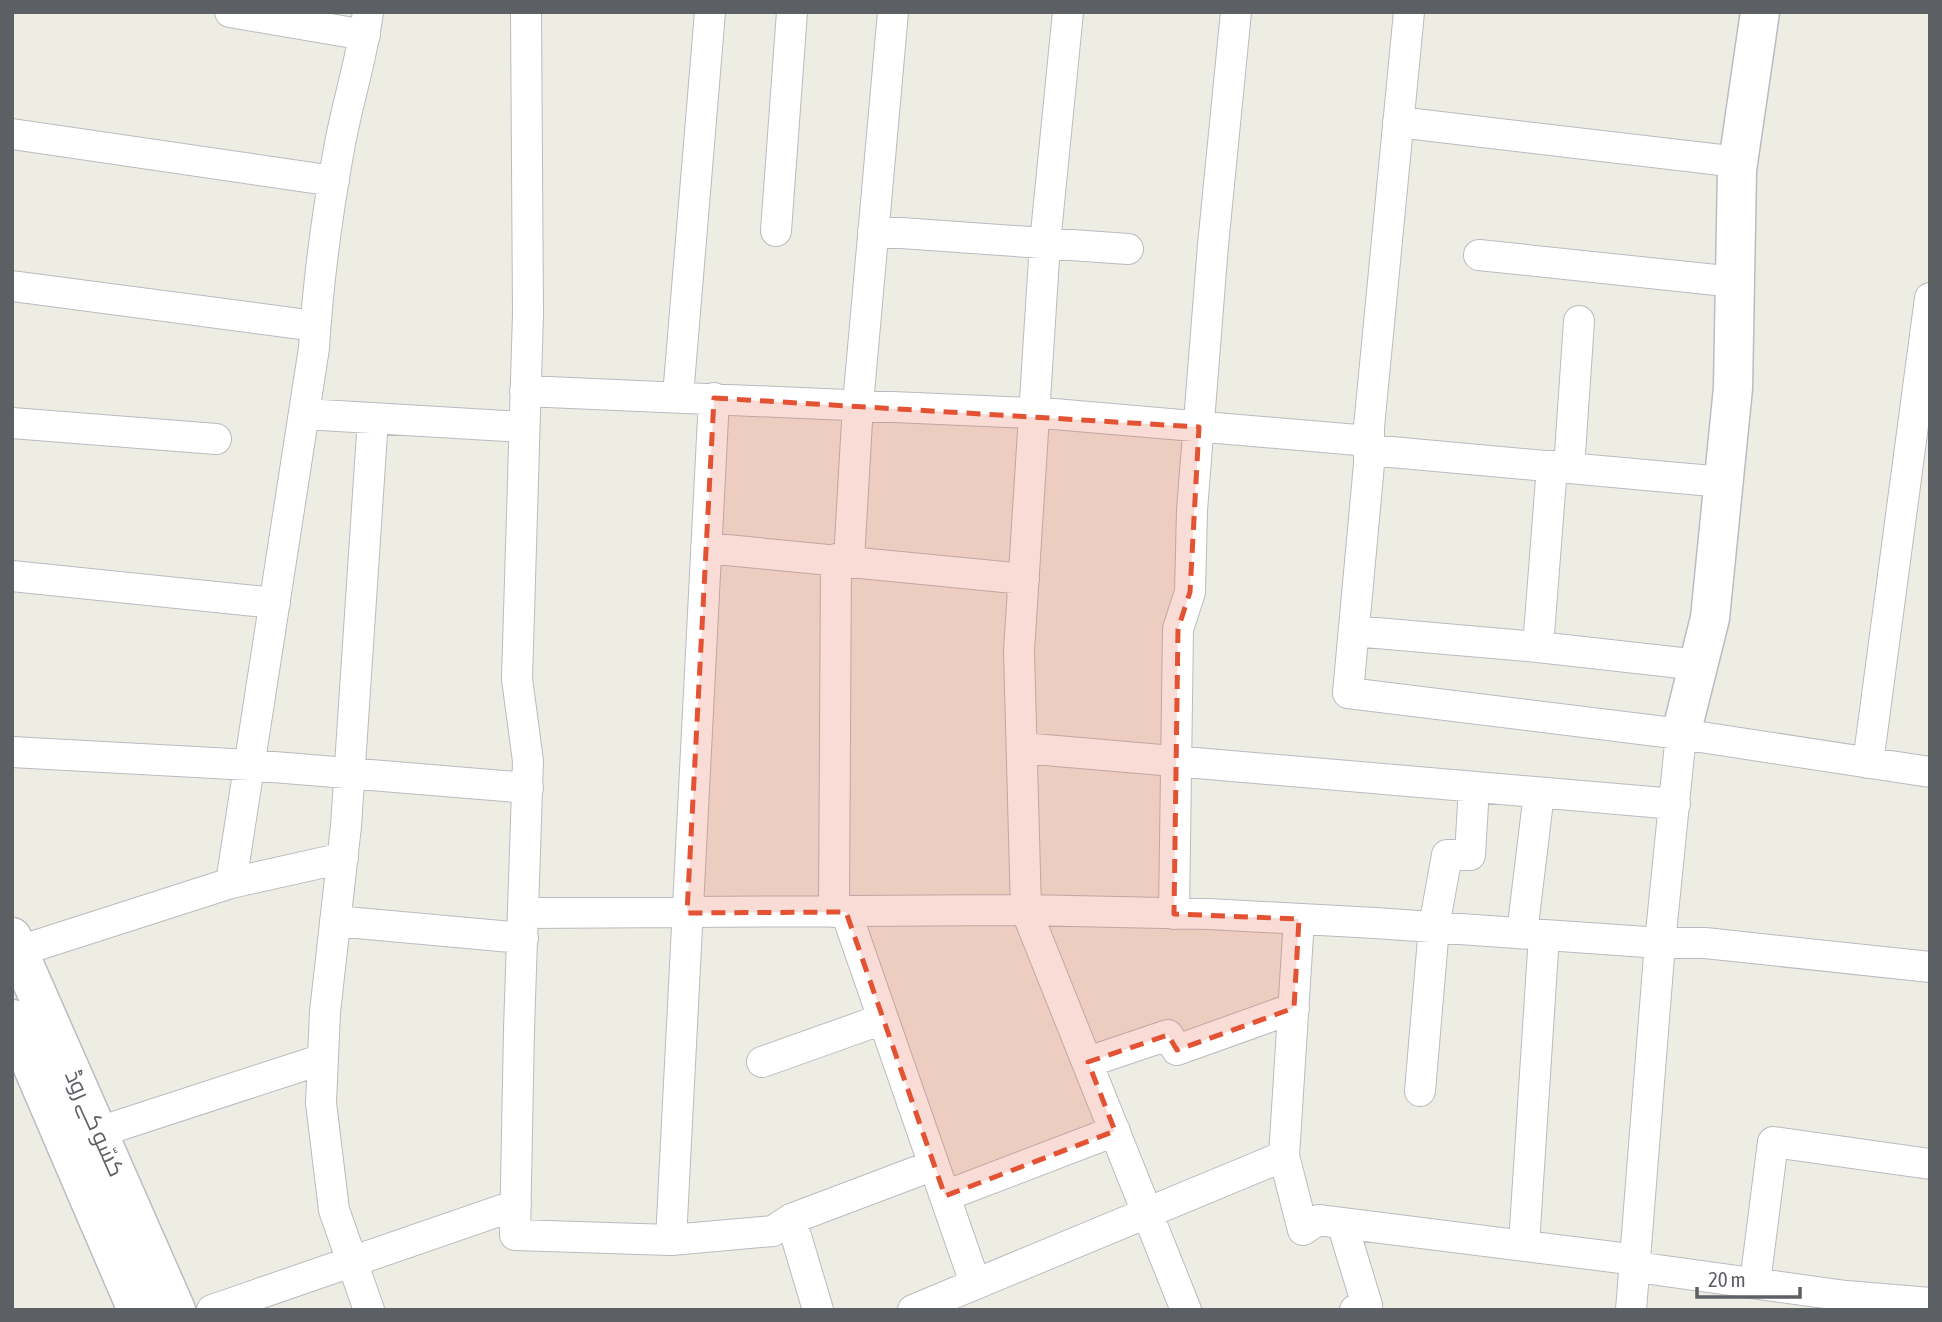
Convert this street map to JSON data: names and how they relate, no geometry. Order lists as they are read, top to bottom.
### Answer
{
  "streets": {
    "street": ["کسّو کے روڈ"]
  },
  "scale_bar": "20 m"
}
